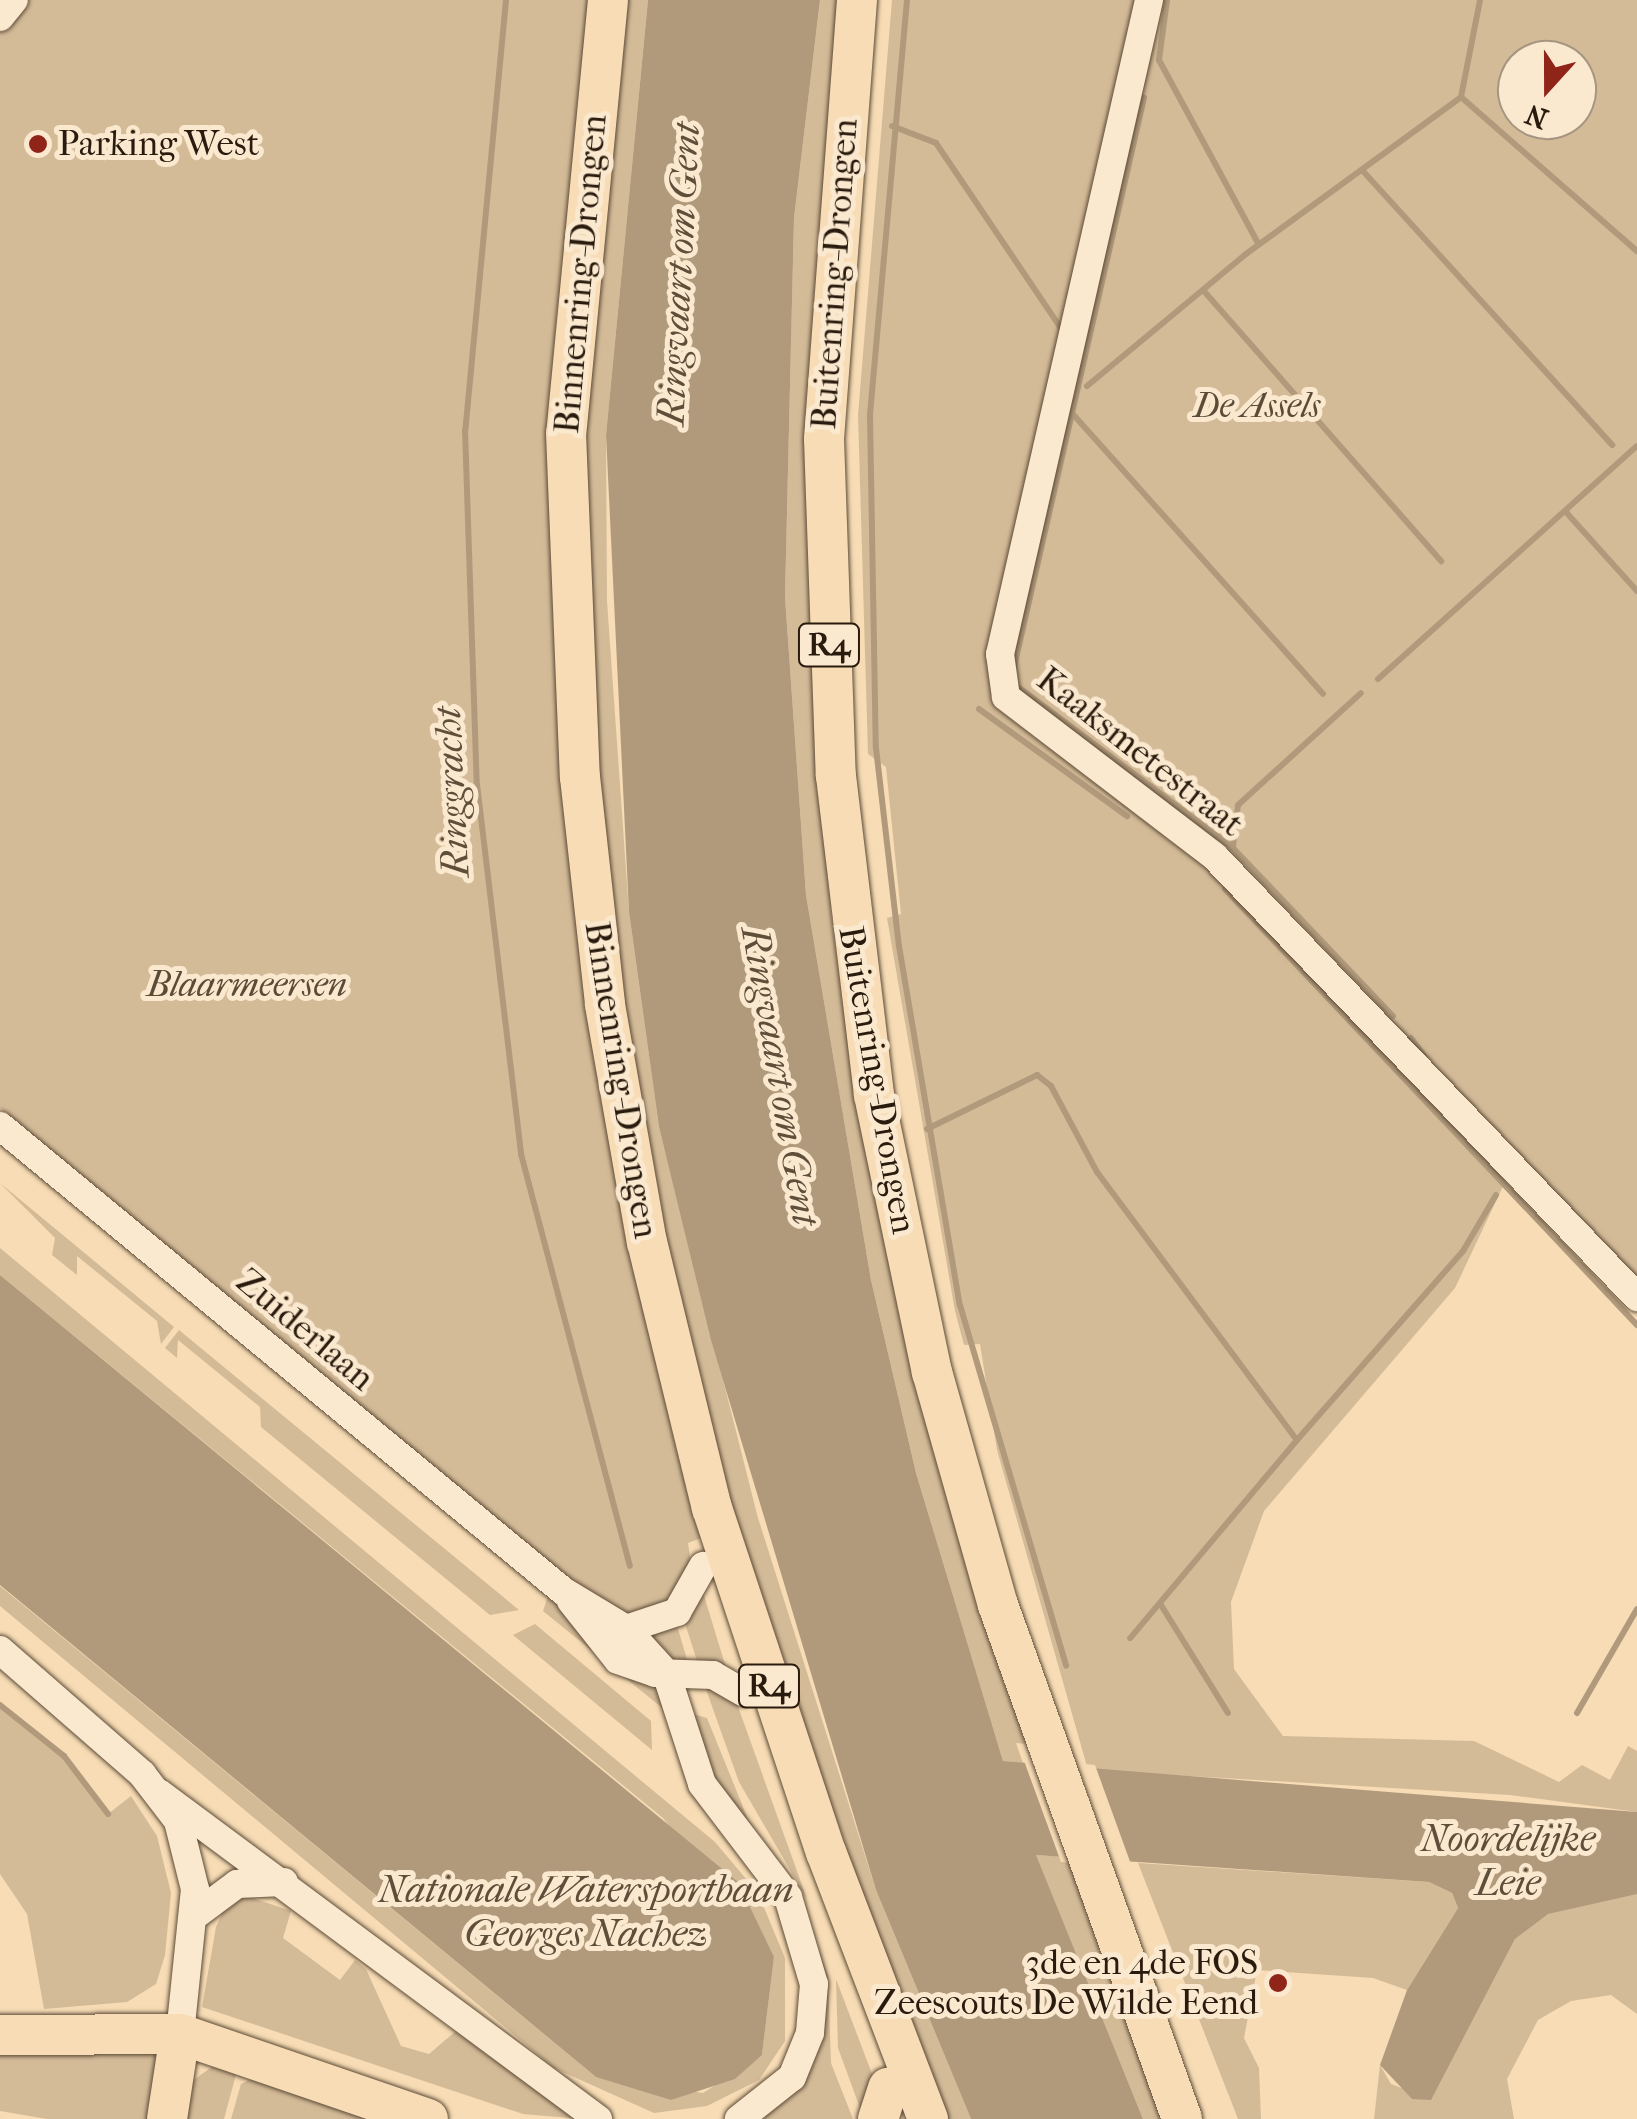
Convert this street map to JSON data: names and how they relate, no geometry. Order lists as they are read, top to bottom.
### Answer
{
  "streets": {
    "highway": ["Binnenring-Drongen", "Buitenring-Drongen", "R4"],
    "street": ["Kaaksmetestraat", "Zuiderlaan"]
  },
  "water": [
    "Ringvaart om Gent",
    "Ringgracht",
    "Noordelijke Leie",
    "Nationale Watersportbaan Georges Nachez"
  ],
  "parks": ["De Assels", "Blaarmeersen"],
  "places": ["Parking West", "3de en 4de FOS Zeescouts De Wilde Eend"],
  "north": "bottom"
}
